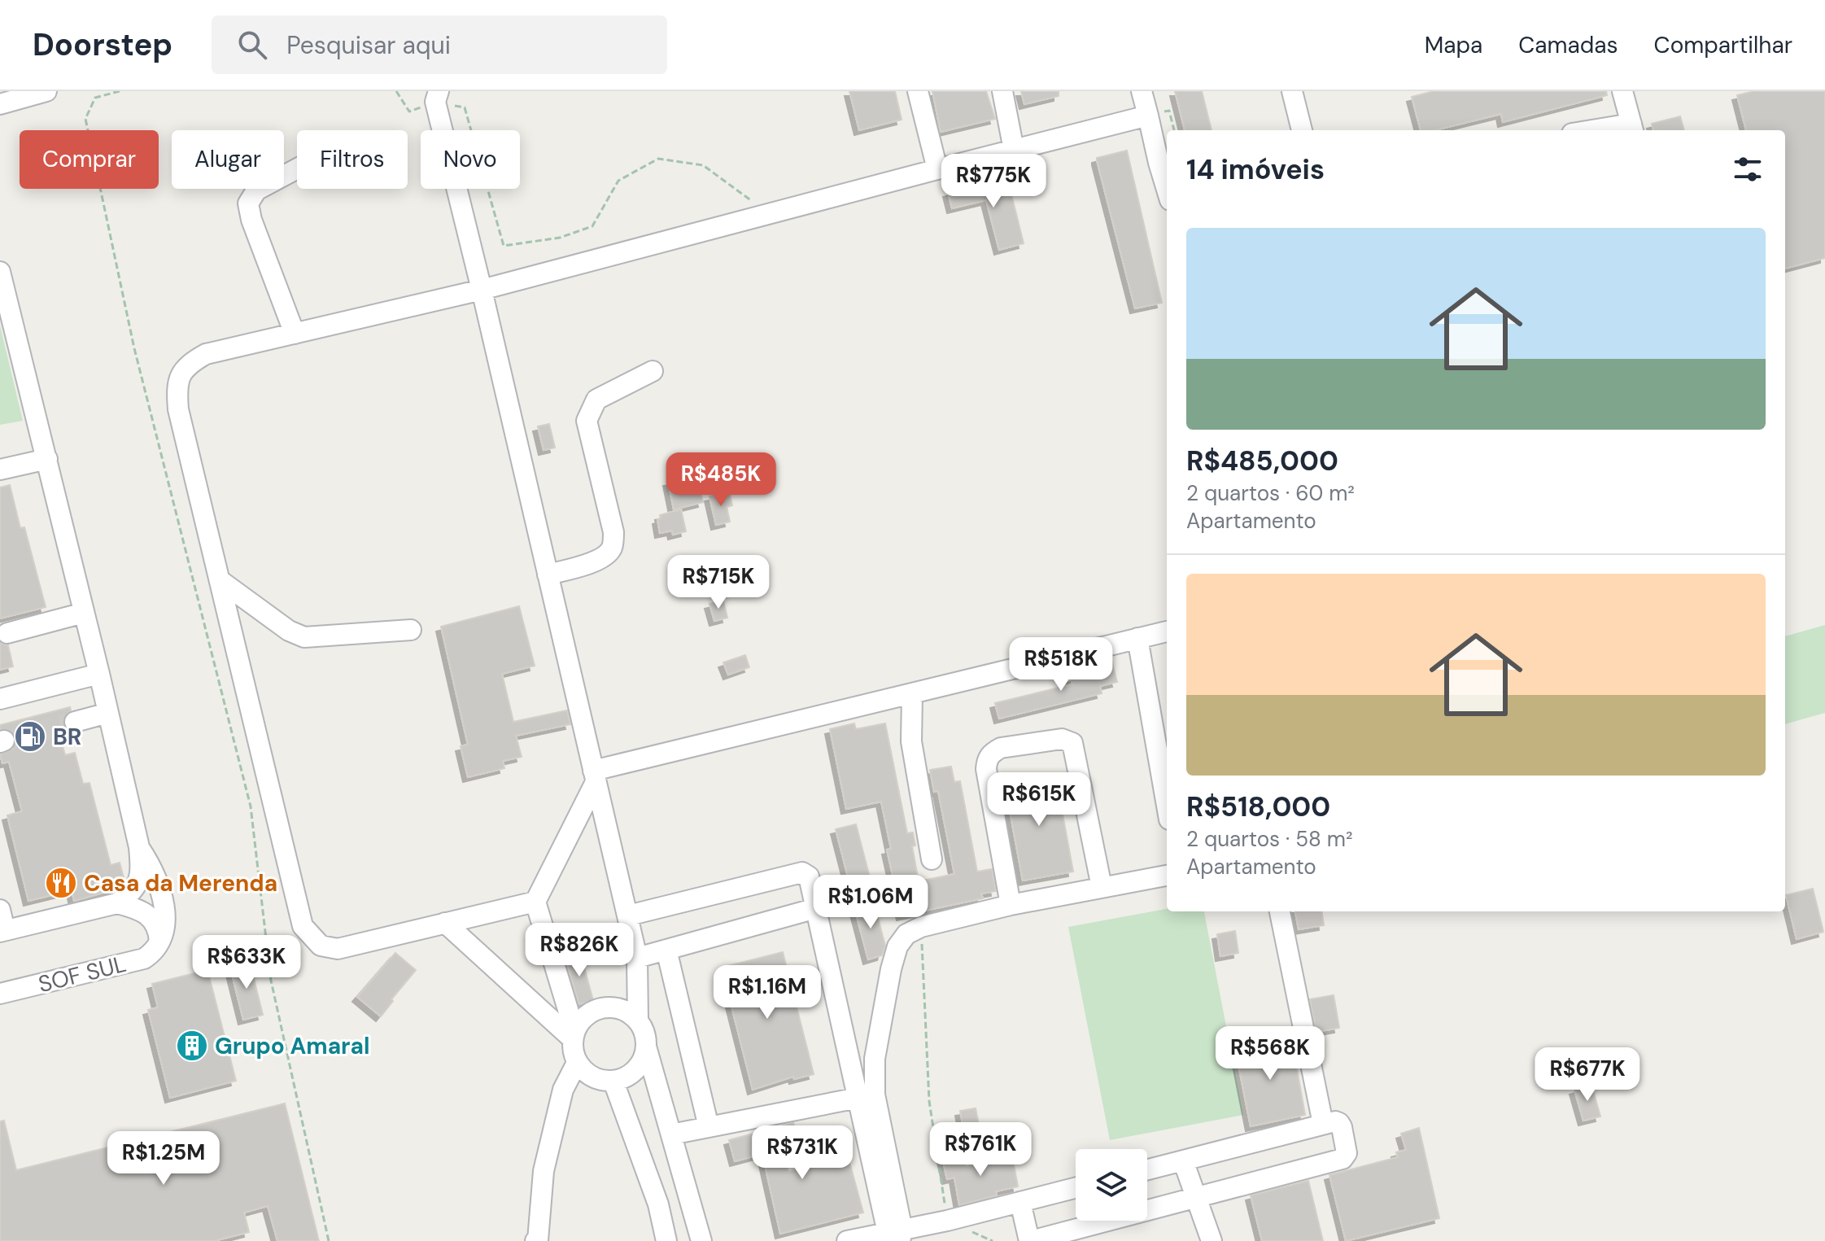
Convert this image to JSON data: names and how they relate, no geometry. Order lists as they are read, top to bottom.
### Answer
{
  "streets": {
    "street": ["SOF SUL"]
  },
  "places": {
    "fuel station": ["BR"],
    "restaurant": ["Casa da Merenda"],
    "building": ["Grupo Amaral"]
  },
  "page": {
    "header": "Doorstep",
    "search": "Pesquisar aqui",
    "nav": ["Mapa", "Camadas", "Compartilhar"],
    "chip": [
      "Comprar",
      "Alugar",
      "Filtros",
      "Novo"
    ],
    "heading": "14 imóveis",
    "price": [
      "R$775K",
      "R$485K",
      "R$715K",
      "R$518K",
      "R$615K",
      "R$1.06M",
      "R$826K",
      "R$633K",
      "R$1.16M",
      "R$568K",
      "R$677K",
      "R$761K",
      "R$731K",
      "R$1.25M"
    ],
    "list": [
      {
        "name": "R$485,000",
        "note": "2 quartos · 60 m² · Apartamento"
      },
      {
        "name": "R$518,000",
        "note": "2 quartos · 58 m² · Apartamento"
      }
    ]
  }
}
